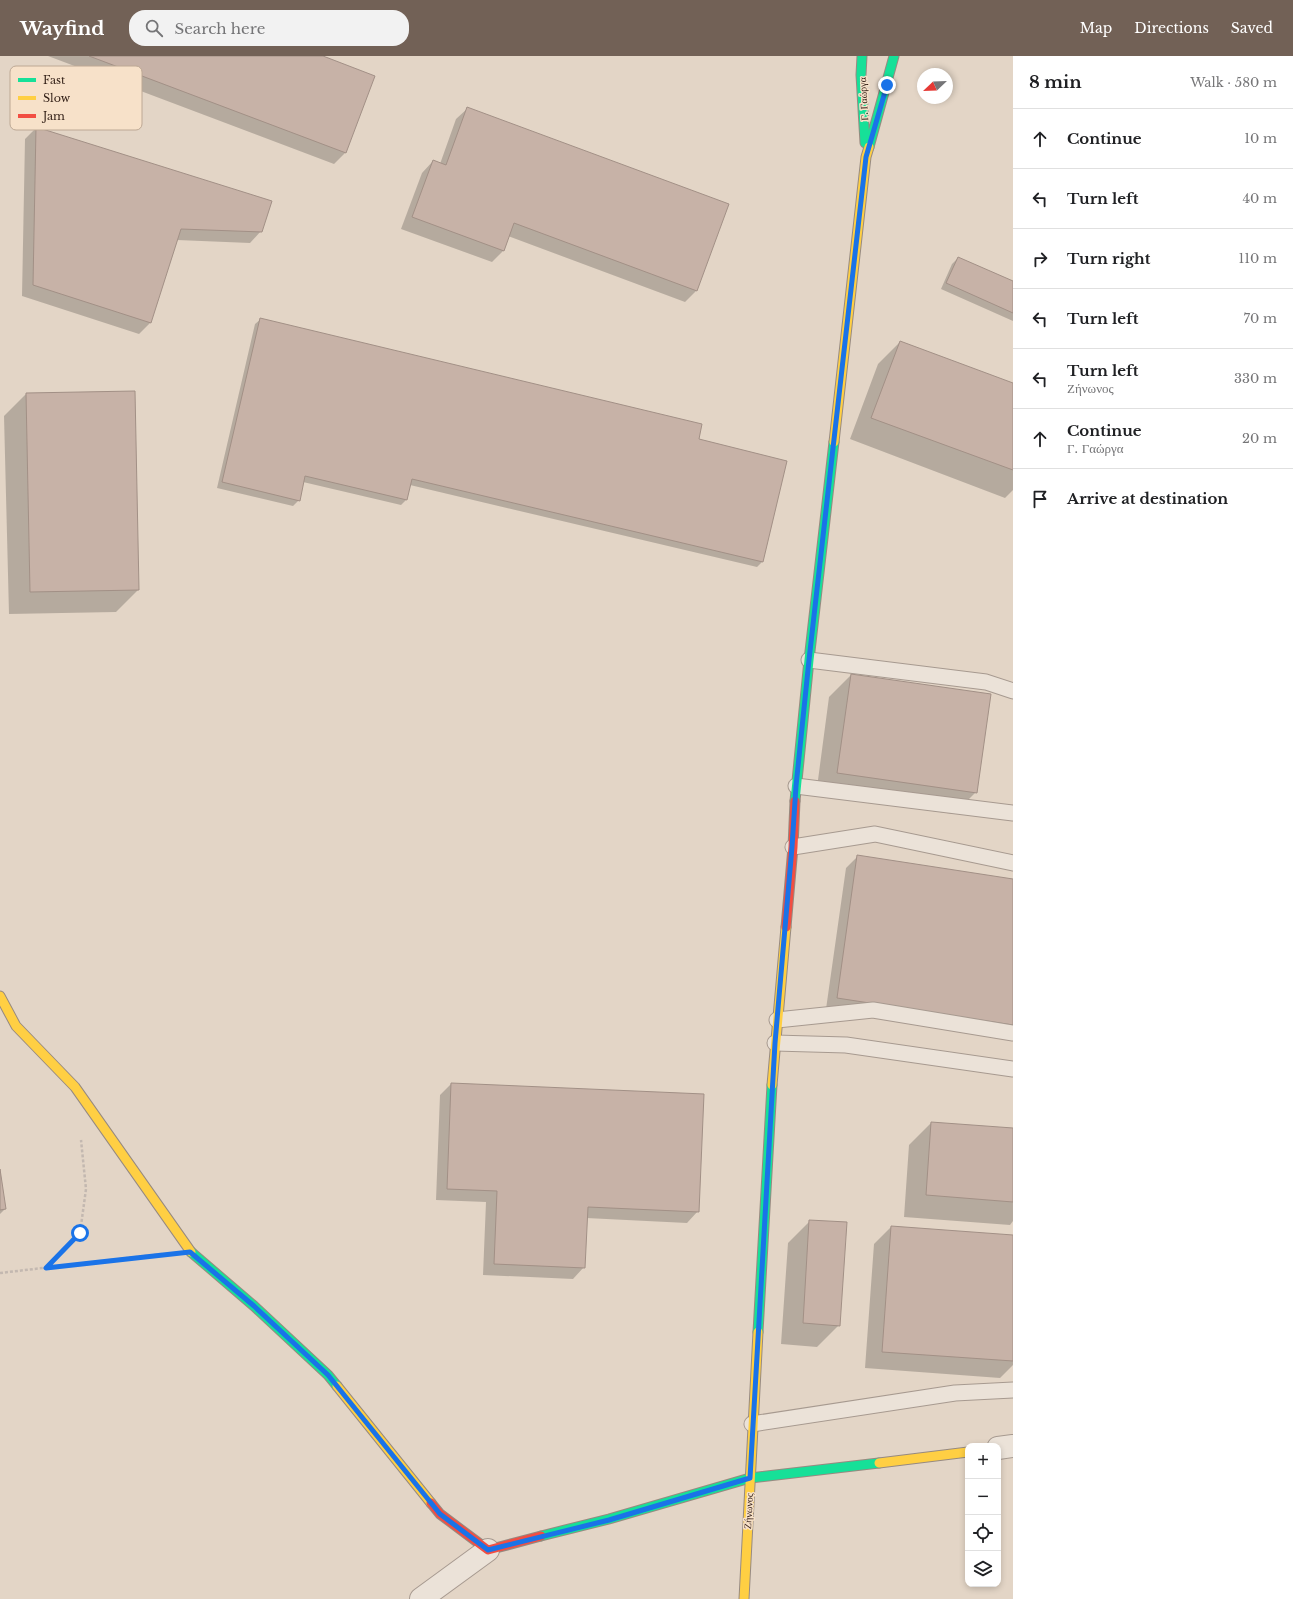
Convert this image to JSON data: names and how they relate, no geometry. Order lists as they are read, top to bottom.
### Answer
{
  "streets": {
    "street": ["Γ. Γαώργα", "Ζήνωνος"]
  },
  "crossings": [
    ["Γ. Γαώργα", "Ζήνωνος"]
  ],
  "legend": ["Fast", "Slow", "Jam"],
  "north": "bottom left",
  "page": {
    "header": "Wayfind",
    "search": "Search here",
    "nav": ["Map", "Directions", "Saved"],
    "heading": ["8 min", "Walk · 580 m"],
    "list": [
      ["Continue", "10 m"],
      ["Turn left", "40 m"],
      ["Turn right", "110 m"],
      ["Turn left", "70 m"],
      ["Turn left", "Ζήνωνος", "330 m"],
      ["Continue", "Γ. Γαώργα", "20 m"],
      "Arrive at destination"
    ],
    "map_buttons": ["+", "−"]
  }
}
